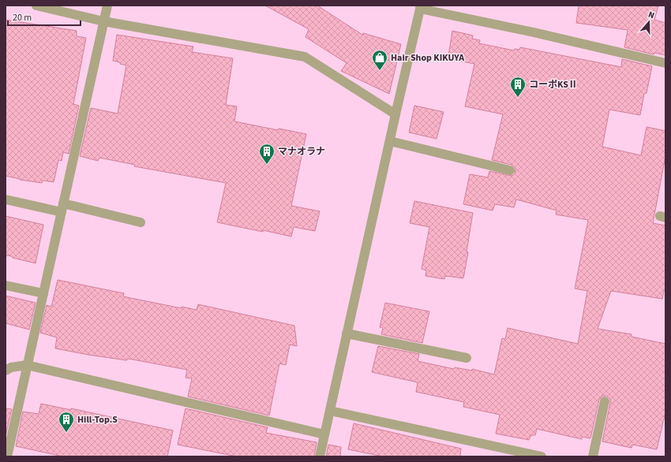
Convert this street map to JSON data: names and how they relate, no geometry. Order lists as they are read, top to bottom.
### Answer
{
  "places": {
    "shop": ["Hair Shop KIKUYA"],
    "building": ["コーポKSⅡ", "マナオラナ", "Hill-Top.S"]
  },
  "scale_bar": "20 m",
  "north": "top"
}
